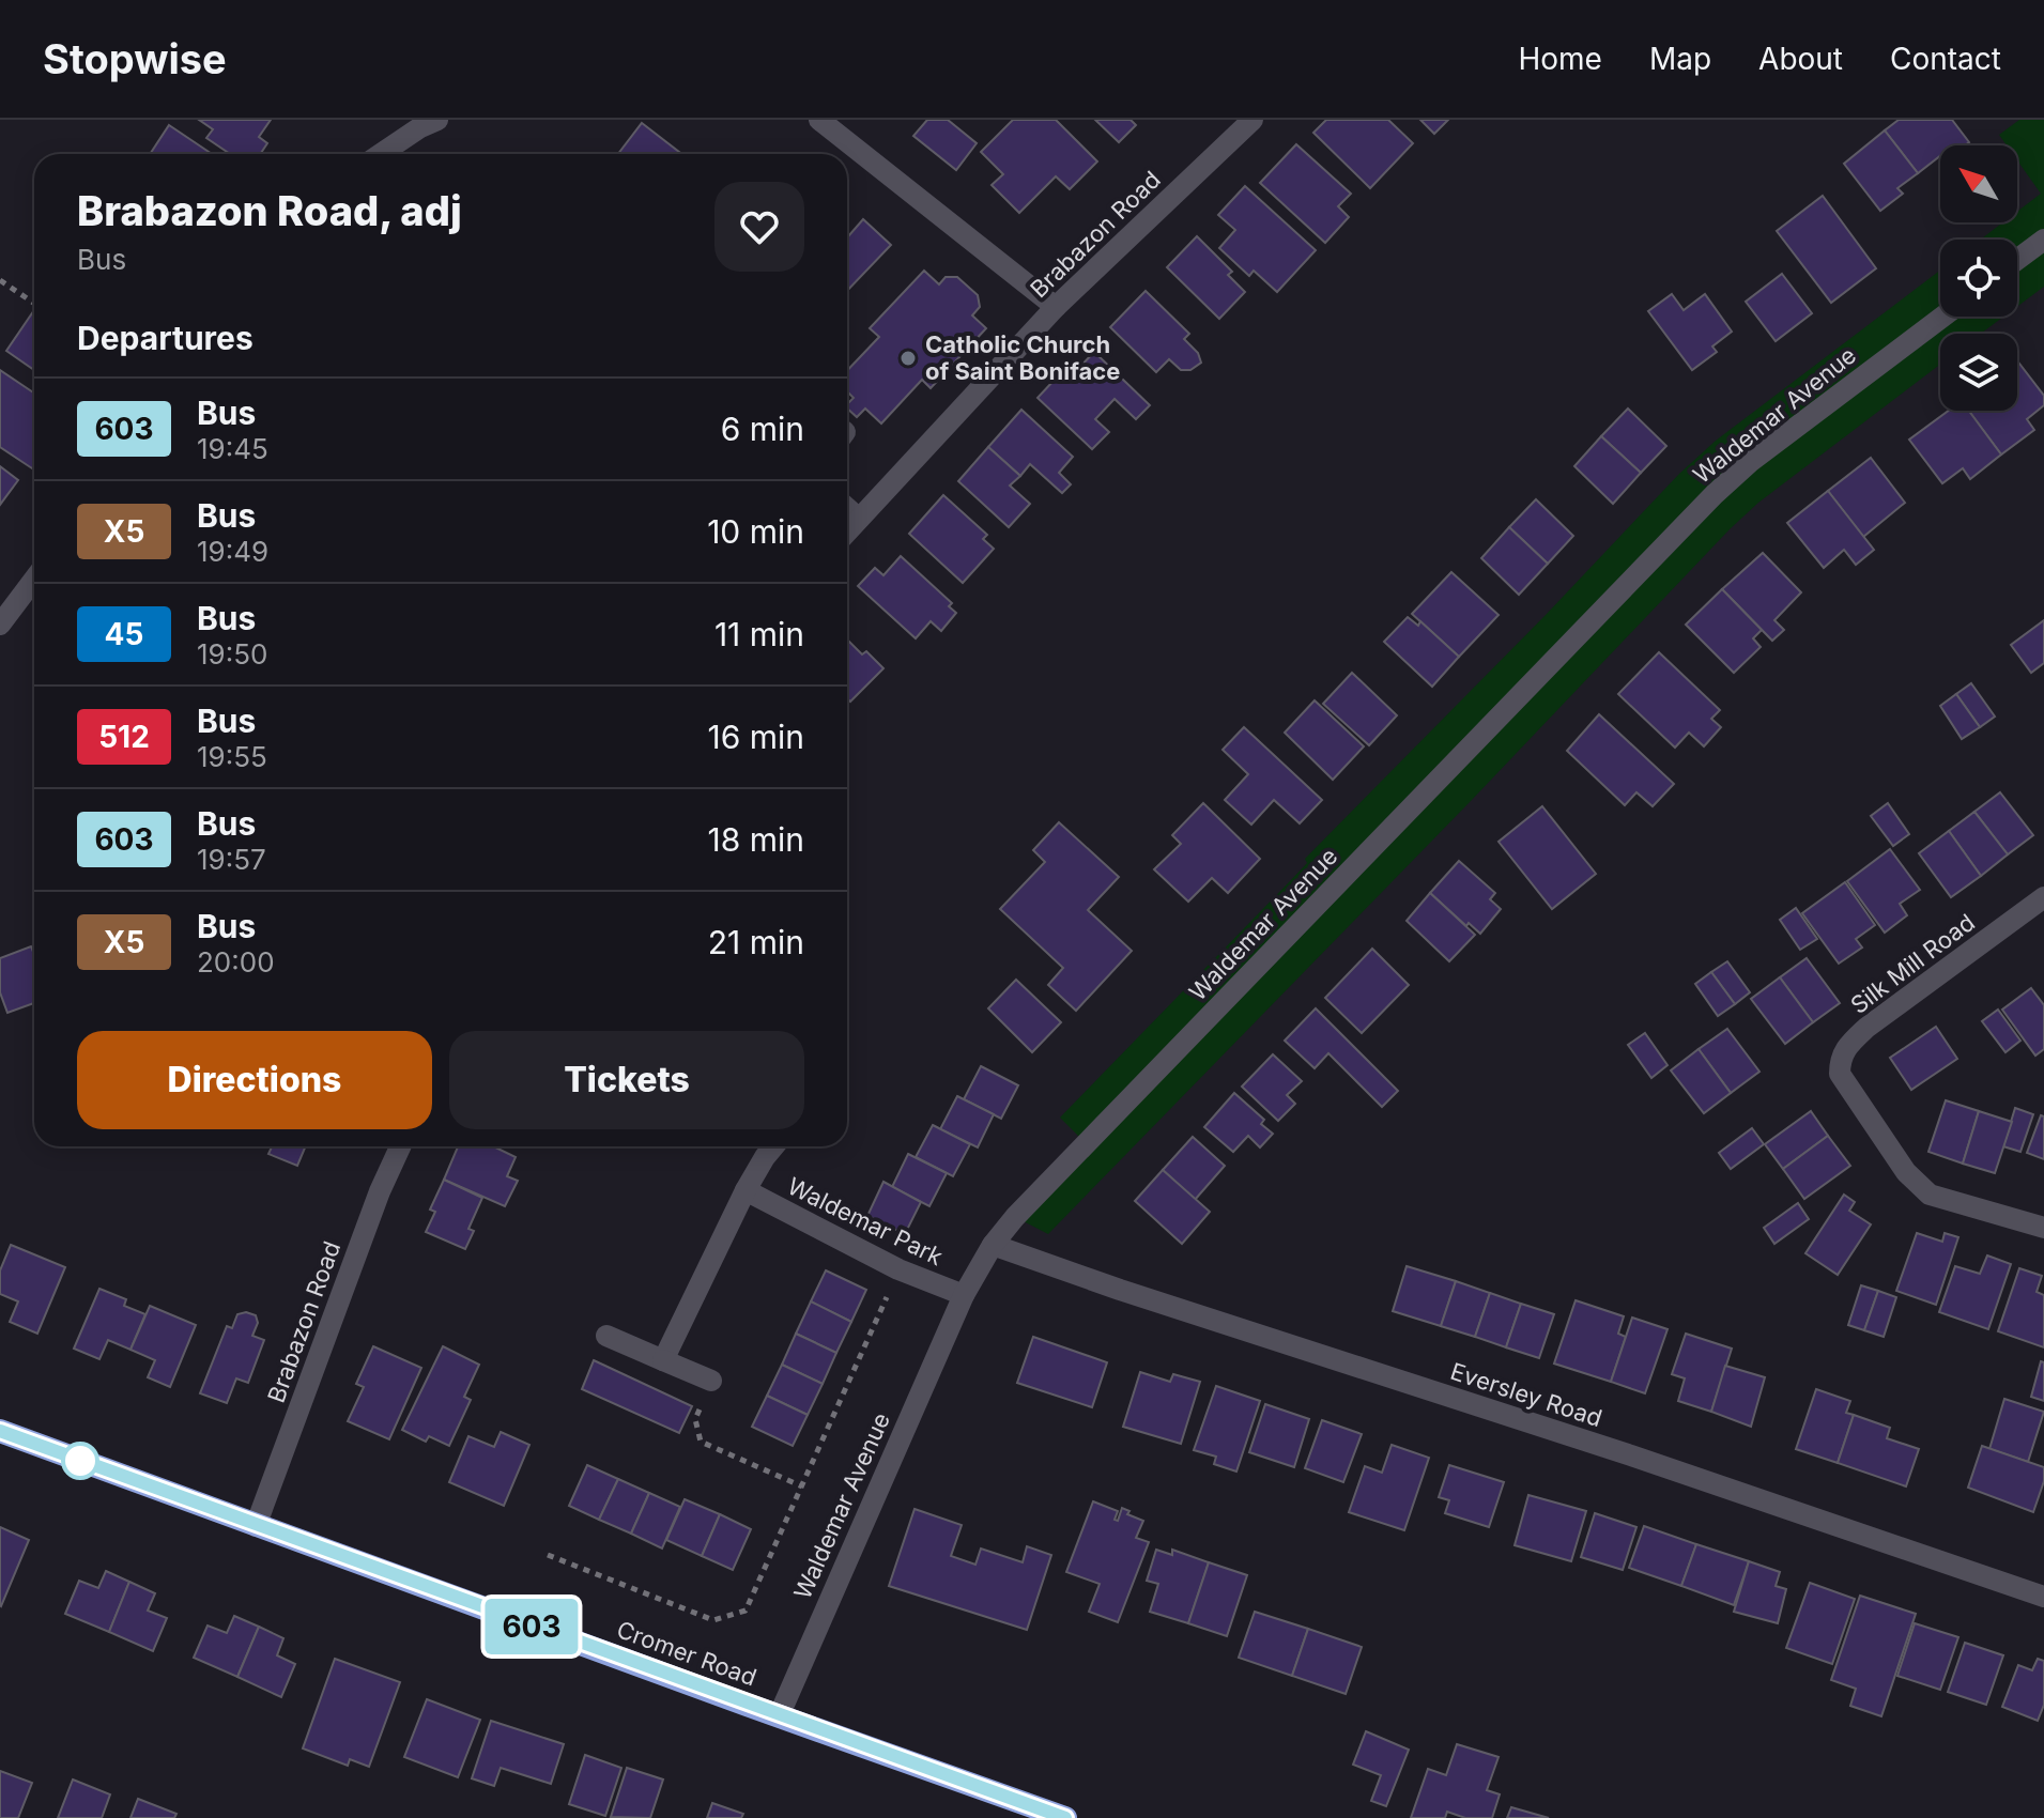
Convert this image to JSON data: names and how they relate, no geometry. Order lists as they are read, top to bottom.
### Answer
{
  "streets": {
    "highway": ["Cromer Road"],
    "street": [
      "Brabazon Road",
      "Waldemar Avenue",
      "Silk Mill Road",
      "Waldemar Park",
      "Eversley Road"
    ]
  },
  "crossings": [
    ["Brabazon Road", "Cromer Road"],
    ["Waldemar Avenue", "Waldemar Park"],
    ["Waldemar Avenue", "Eversley Road"],
    ["Waldemar Avenue", "Cromer Road"]
  ],
  "places": ["Catholic Church of Saint Boniface"],
  "lines": ["bus line 603"],
  "north": "top left",
  "page": {
    "header": "Stopwise",
    "nav": [
      "Home",
      "Map",
      "About",
      "Contact"
    ],
    "on_map": "603",
    "heading": [
      ["Brabazon Road, adj", "Bus"],
      "Departures"
    ],
    "list": [
      {
        "mark": "603",
        "name": "Bus",
        "note": "19:45",
        "value": "6 min"
      },
      {
        "mark": "X5",
        "name": "Bus",
        "note": "19:49",
        "value": "10 min"
      },
      {
        "mark": "45",
        "name": "Bus",
        "note": "19:50",
        "value": "11 min"
      },
      {
        "mark": "512",
        "name": "Bus",
        "note": "19:55",
        "value": "16 min"
      },
      {
        "mark": "603",
        "name": "Bus",
        "note": "19:57",
        "value": "18 min"
      },
      {
        "mark": "X5",
        "name": "Bus",
        "note": "20:00",
        "value": "21 min"
      }
    ],
    "buttons": ["Directions", "Tickets"]
  }
}
